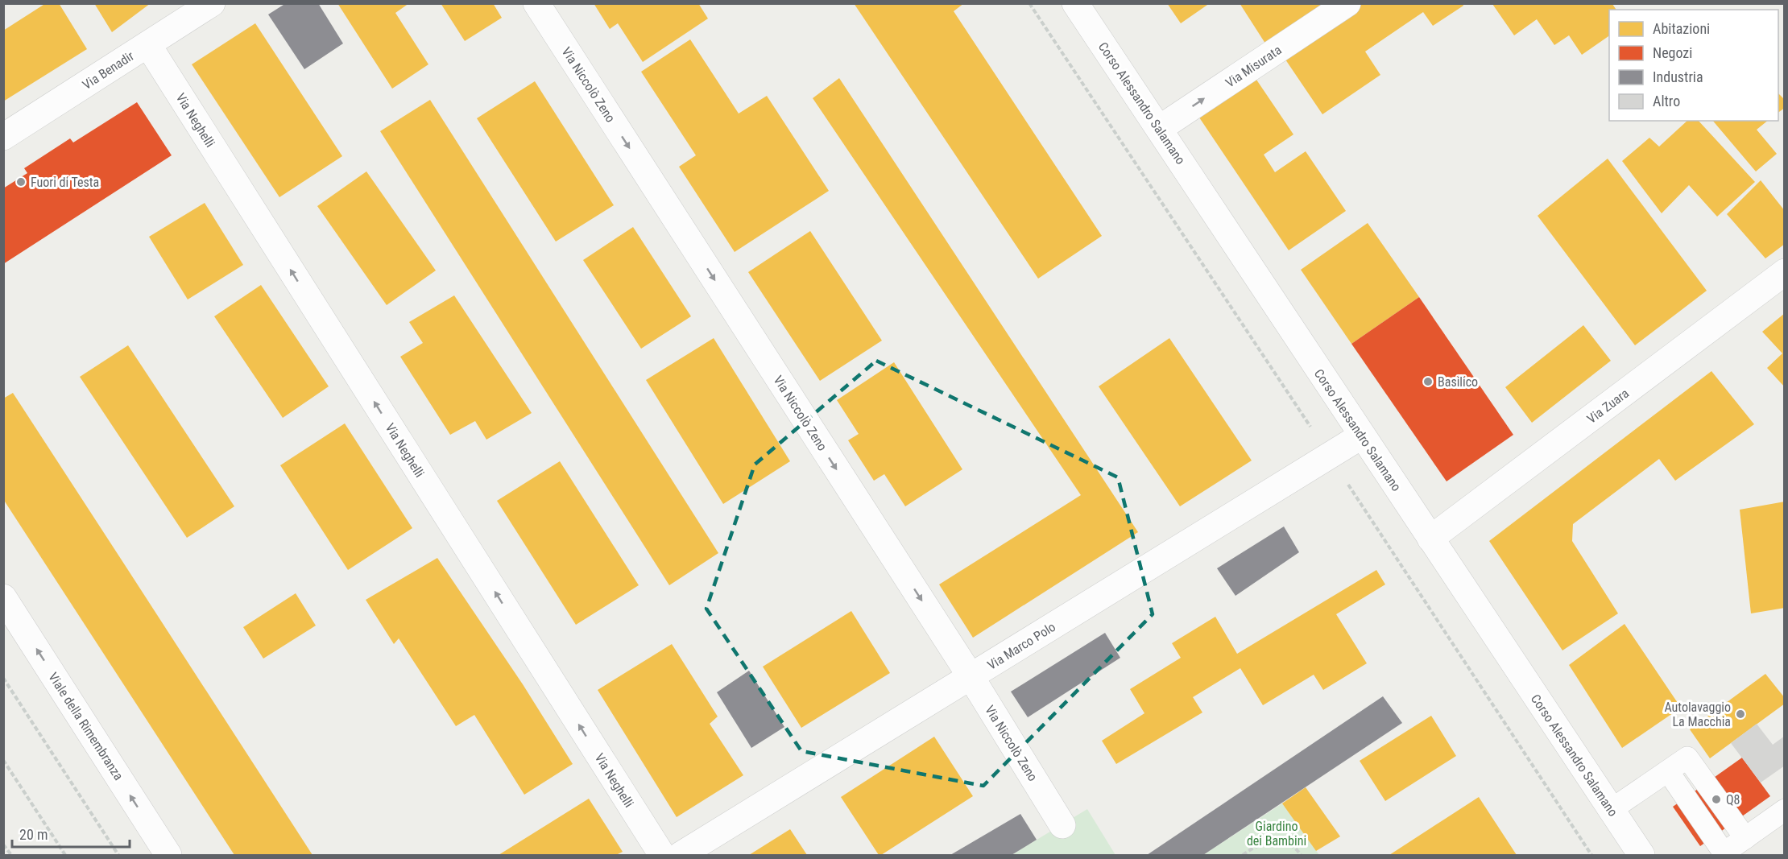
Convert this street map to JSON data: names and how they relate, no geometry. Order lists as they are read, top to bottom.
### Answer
{
  "streets": {
    "street": [
      "Via Misurata",
      "Via Benadir",
      "Via Niccolò Zeno",
      "Corso Alessandro Salamano",
      "Via Neghelli",
      "Via Zuara",
      "Via Marco Polo",
      "Viale della Rimembranza"
    ]
  },
  "crossings": [
    ["Via Misurata", "Corso Alessandro Salamano"],
    ["Via Benadir", "Via Neghelli"],
    ["Via Niccolò Zeno", "Via Marco Polo"],
    ["Corso Alessandro Salamano", "Via Zuara"],
    ["Corso Alessandro Salamano", "Via Marco Polo"]
  ],
  "one_way": [
    "Via Misurata",
    "Via Niccolò Zeno",
    "Via Neghelli",
    "Viale della Rimembranza"
  ],
  "parks": ["Giardino dei Bambini"],
  "places": [
    "Fuori di Testa",
    "Basilico",
    "Autolavaggio La Macchia",
    "Q8"
  ],
  "legend": [
    "Abitazioni",
    "Negozi",
    "Industria",
    "Altro"
  ],
  "scale_bar": "20 m"
}
